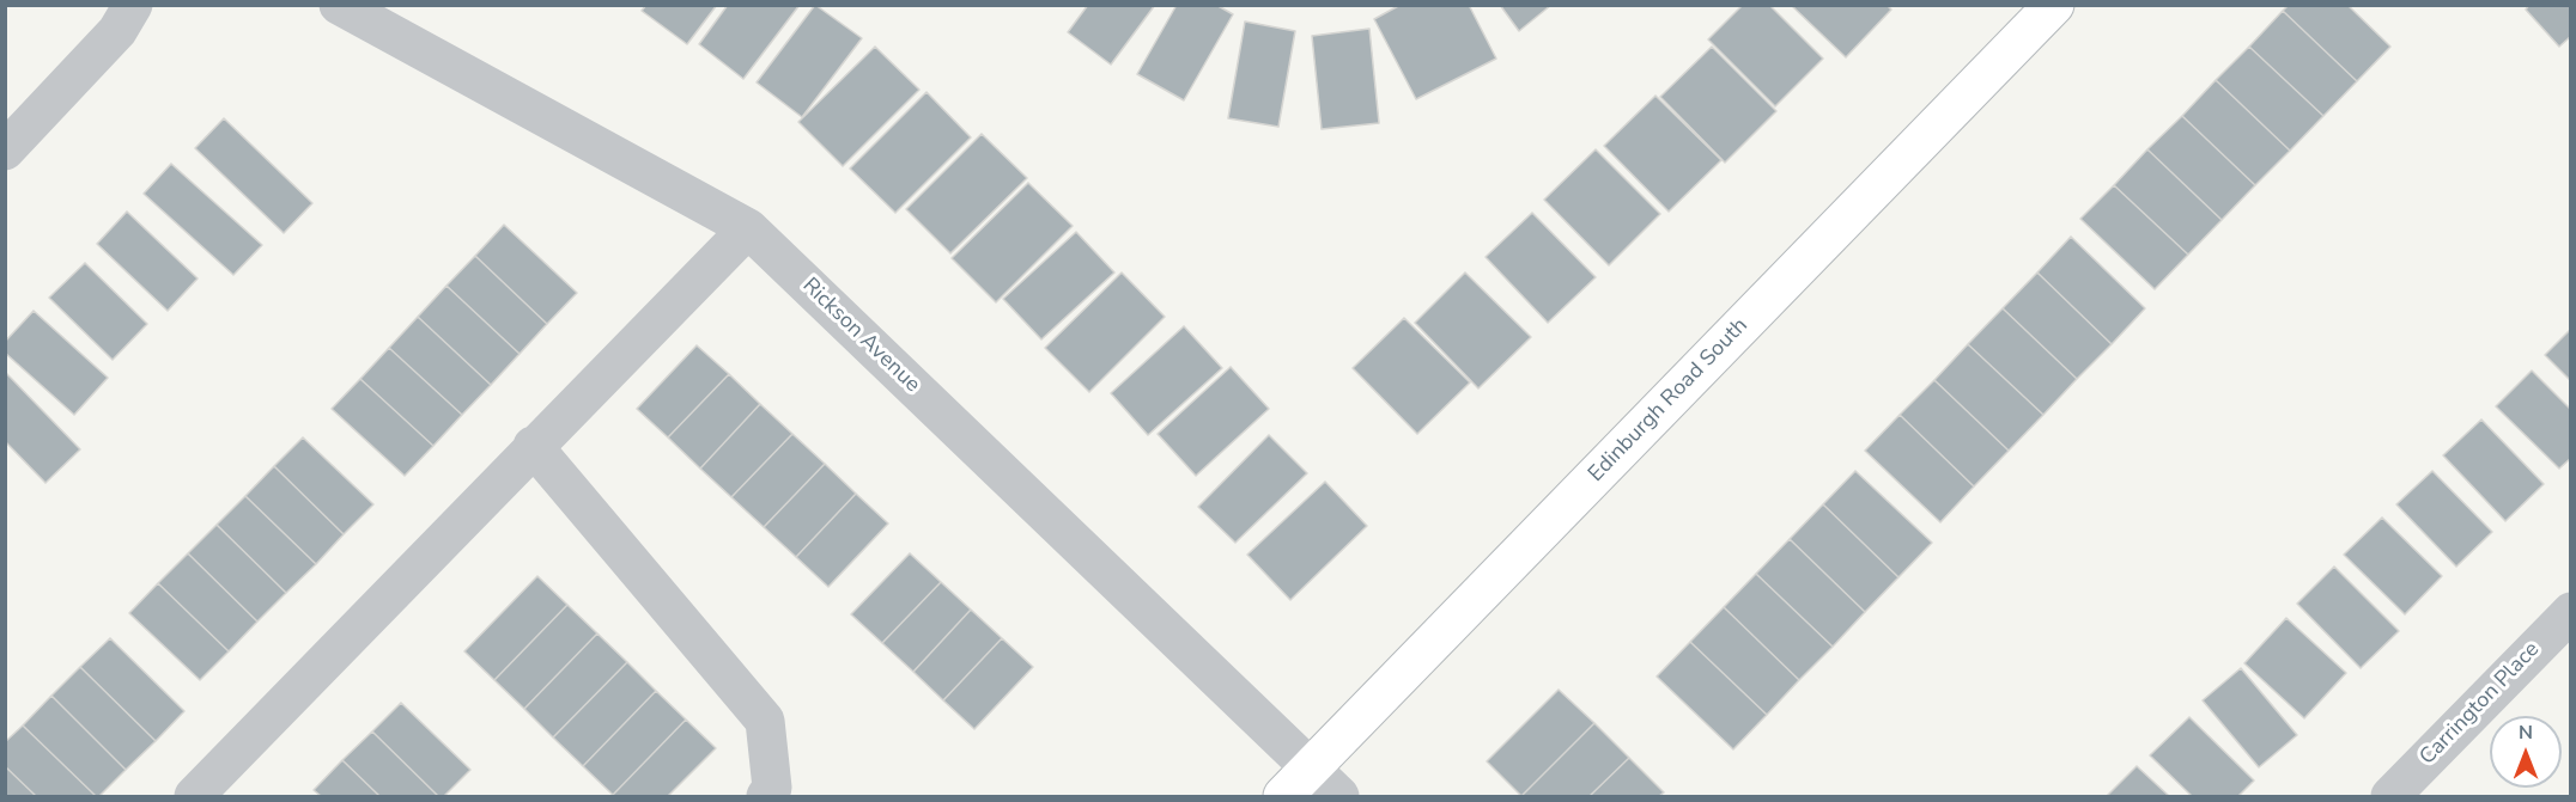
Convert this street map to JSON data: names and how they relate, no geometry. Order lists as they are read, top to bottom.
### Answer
{
  "streets": {
    "main road": ["Edinburgh Road South"],
    "street": ["Rickson Avenue", "Carrington Place"]
  },
  "crossings": [
    ["Rickson Avenue", "Edinburgh Road South"]
  ],
  "north": "top"
}
